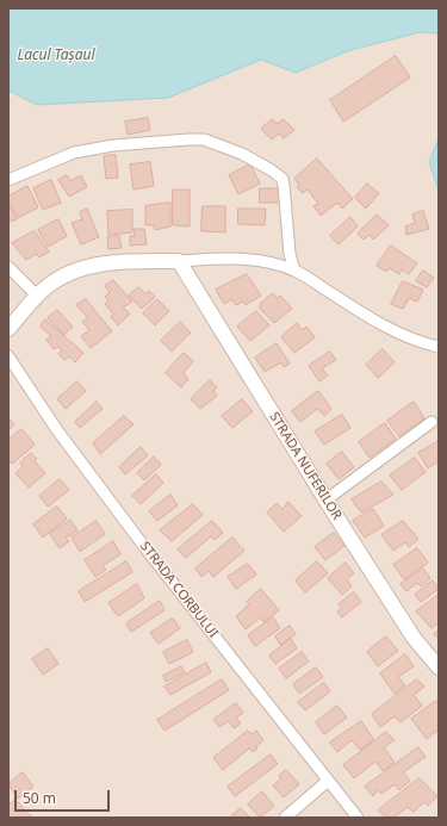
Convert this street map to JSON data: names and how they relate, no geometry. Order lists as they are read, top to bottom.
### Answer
{
  "streets": {
    "street": ["STRADA NUFERILOR", "STRADA CORBULUI"]
  },
  "water": ["Lacul Tașaul"],
  "scale_bar": "50 m"
}
